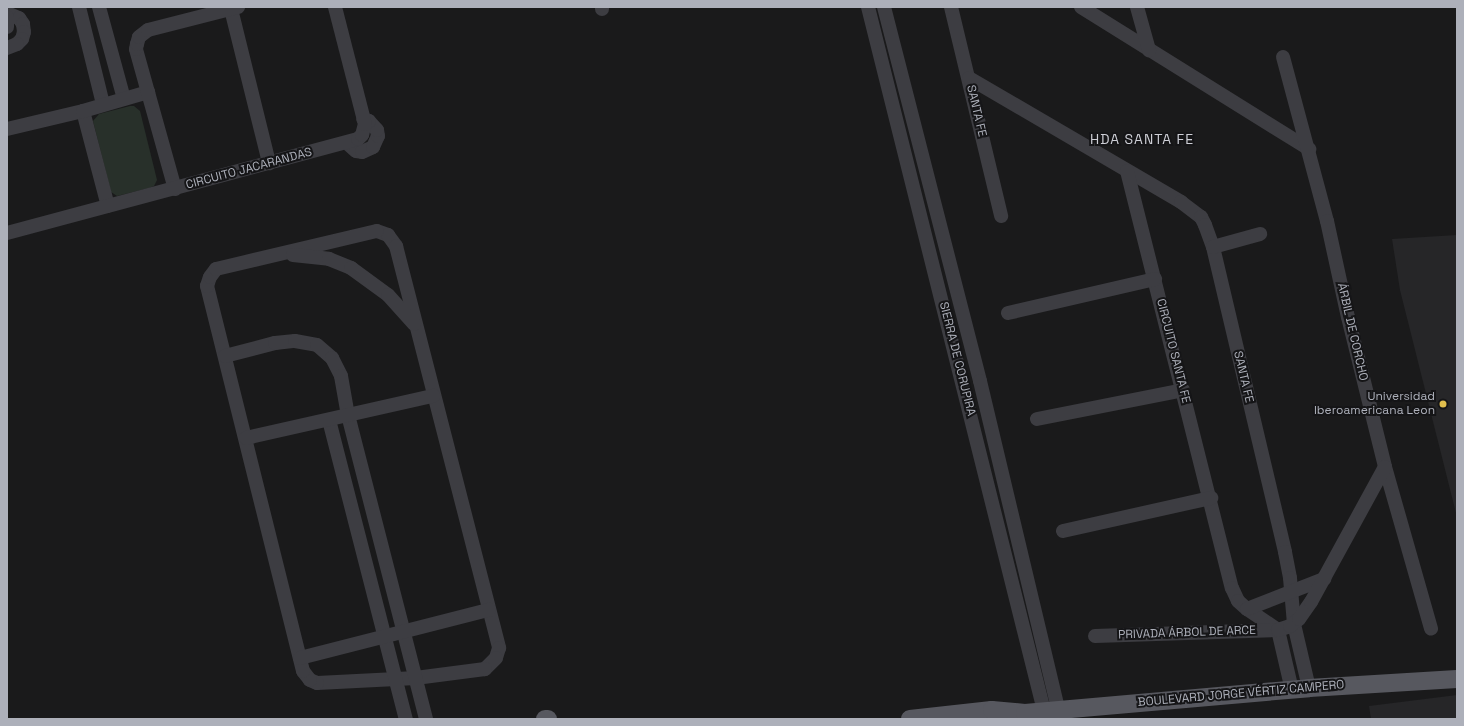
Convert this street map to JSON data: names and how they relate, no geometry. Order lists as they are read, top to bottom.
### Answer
{
  "streets": {
    "main road": ["BOULEVARD JORGE VÉRTIZ CAMPERO"],
    "street": [
      "SANTA FE",
      "CIRCUITO JACARANDAS",
      "ÁRBIL DE CORCHO",
      "CIRCUITO SANTA FE",
      "SIERRA DE CORUPIRA",
      "PRIVADA ÁRBOL DE ARCE"
    ]
  },
  "crossings": [
    ["SANTA FE", "CIRCUITO SANTA FE"],
    ["CIRCUITO SANTA FE", "PRIVADA ÁRBOL DE ARCE"],
    ["SIERRA DE CORUPIRA", "BOULEVARD JORGE VÉRTIZ CAMPERO"]
  ],
  "districts": ["HDA SANTA FE"],
  "places": ["Universidad Iberoamericana Leon"]
}
